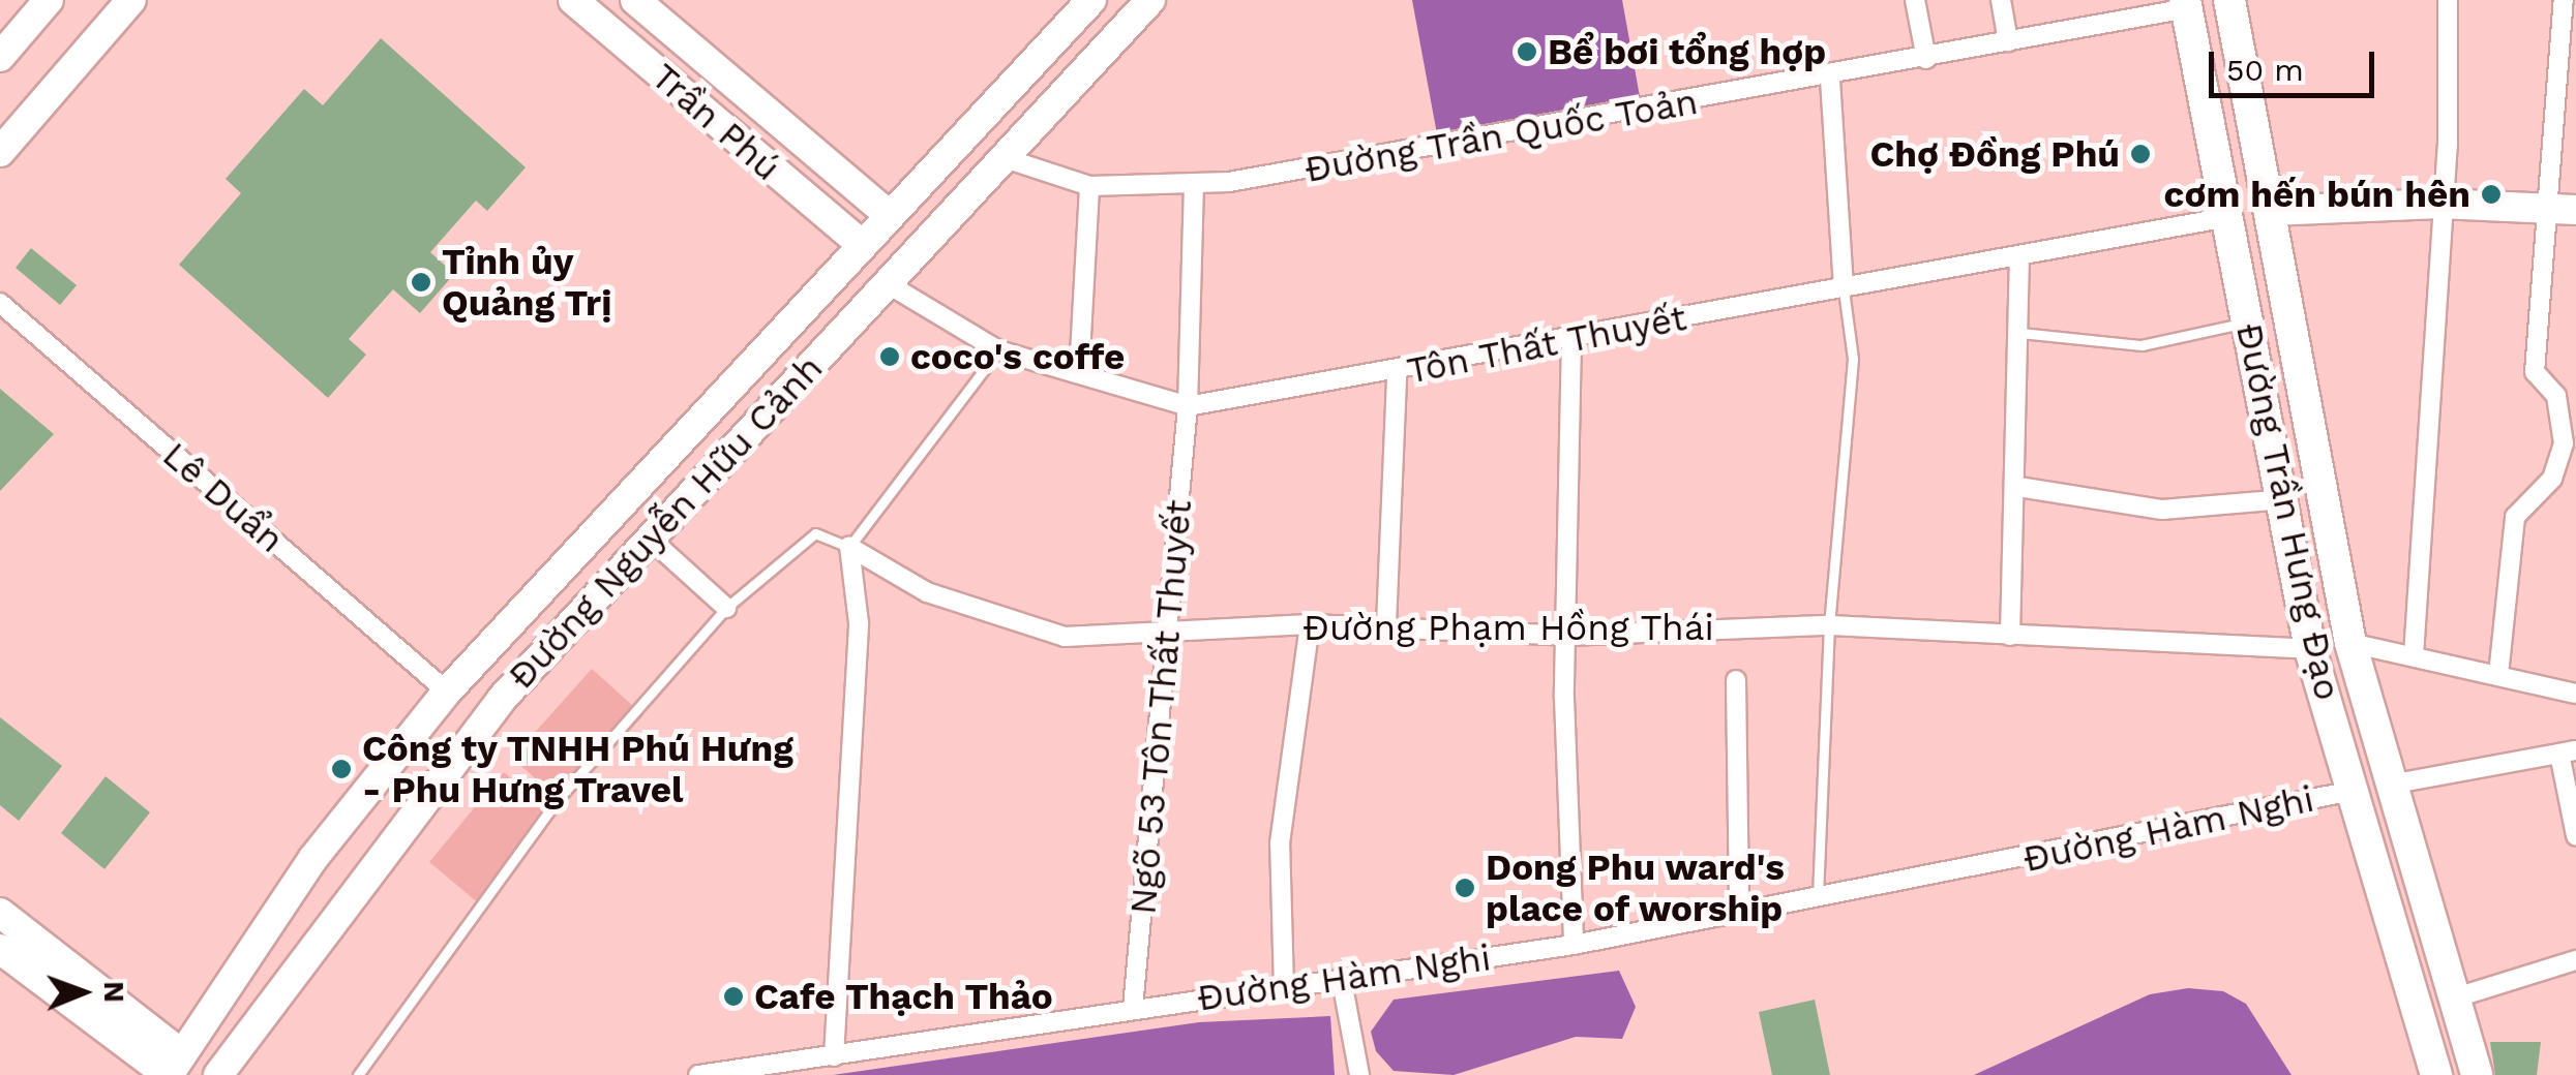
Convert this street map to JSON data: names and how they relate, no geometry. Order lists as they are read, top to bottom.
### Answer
{
  "streets": {
    "main road": ["Trần Phú", "Đường Trần Hưng Đạo", "Đường Nguyễn Hữu Cảnh"],
    "street": [
      "Đường Trần Quốc Toản",
      "Tôn Thất Thuyết",
      "Lê Duẩn",
      "Đường Phạm Hồng Thái",
      "Ngõ 53 Tôn Thất Thuyết",
      "Đường Hàm Nghi"
    ]
  },
  "crossings": [
    ["Trần Phú", "Tôn Thất Thuyết"],
    ["Trần Phú", "Đường Nguyễn Hữu Cảnh"],
    ["Đường Trần Quốc Toản", "Đường Trần Hưng Đạo"],
    ["Đường Trần Quốc Toản", "Đường Nguyễn Hữu Cảnh"],
    ["Đường Trần Quốc Toản", "Ngõ 53 Tôn Thất Thuyết"],
    ["Tôn Thất Thuyết", "Đường Trần Hưng Đạo"],
    ["Tôn Thất Thuyết", "Đường Nguyễn Hữu Cảnh"],
    ["Tôn Thất Thuyết", "Ngõ 53 Tôn Thất Thuyết"],
    ["Lê Duẩn", "Đường Nguyễn Hữu Cảnh"],
    ["Đường Trần Hưng Đạo", "Đường Phạm Hồng Thái"],
    ["Đường Trần Hưng Đạo", "Đường Hàm Nghi"],
    ["Đường Phạm Hồng Thái", "Ngõ 53 Tôn Thất Thuyết"],
    ["Ngõ 53 Tôn Thất Thuyết", "Đường Hàm Nghi"]
  ],
  "places": [
    "Bể bơi tổng hợp",
    "Chợ Đồng Phú",
    "cơm hến bún hên",
    "Tỉnh ủy Quảng Trị",
    "coco's coffe",
    "Công ty TNHH Phú Hưng - Phu Hưng Travel",
    "Dong Phu ward's place of worship",
    "Cafe Thạch Thảo"
  ],
  "scale_bar": "50 m",
  "north": "right"
}
